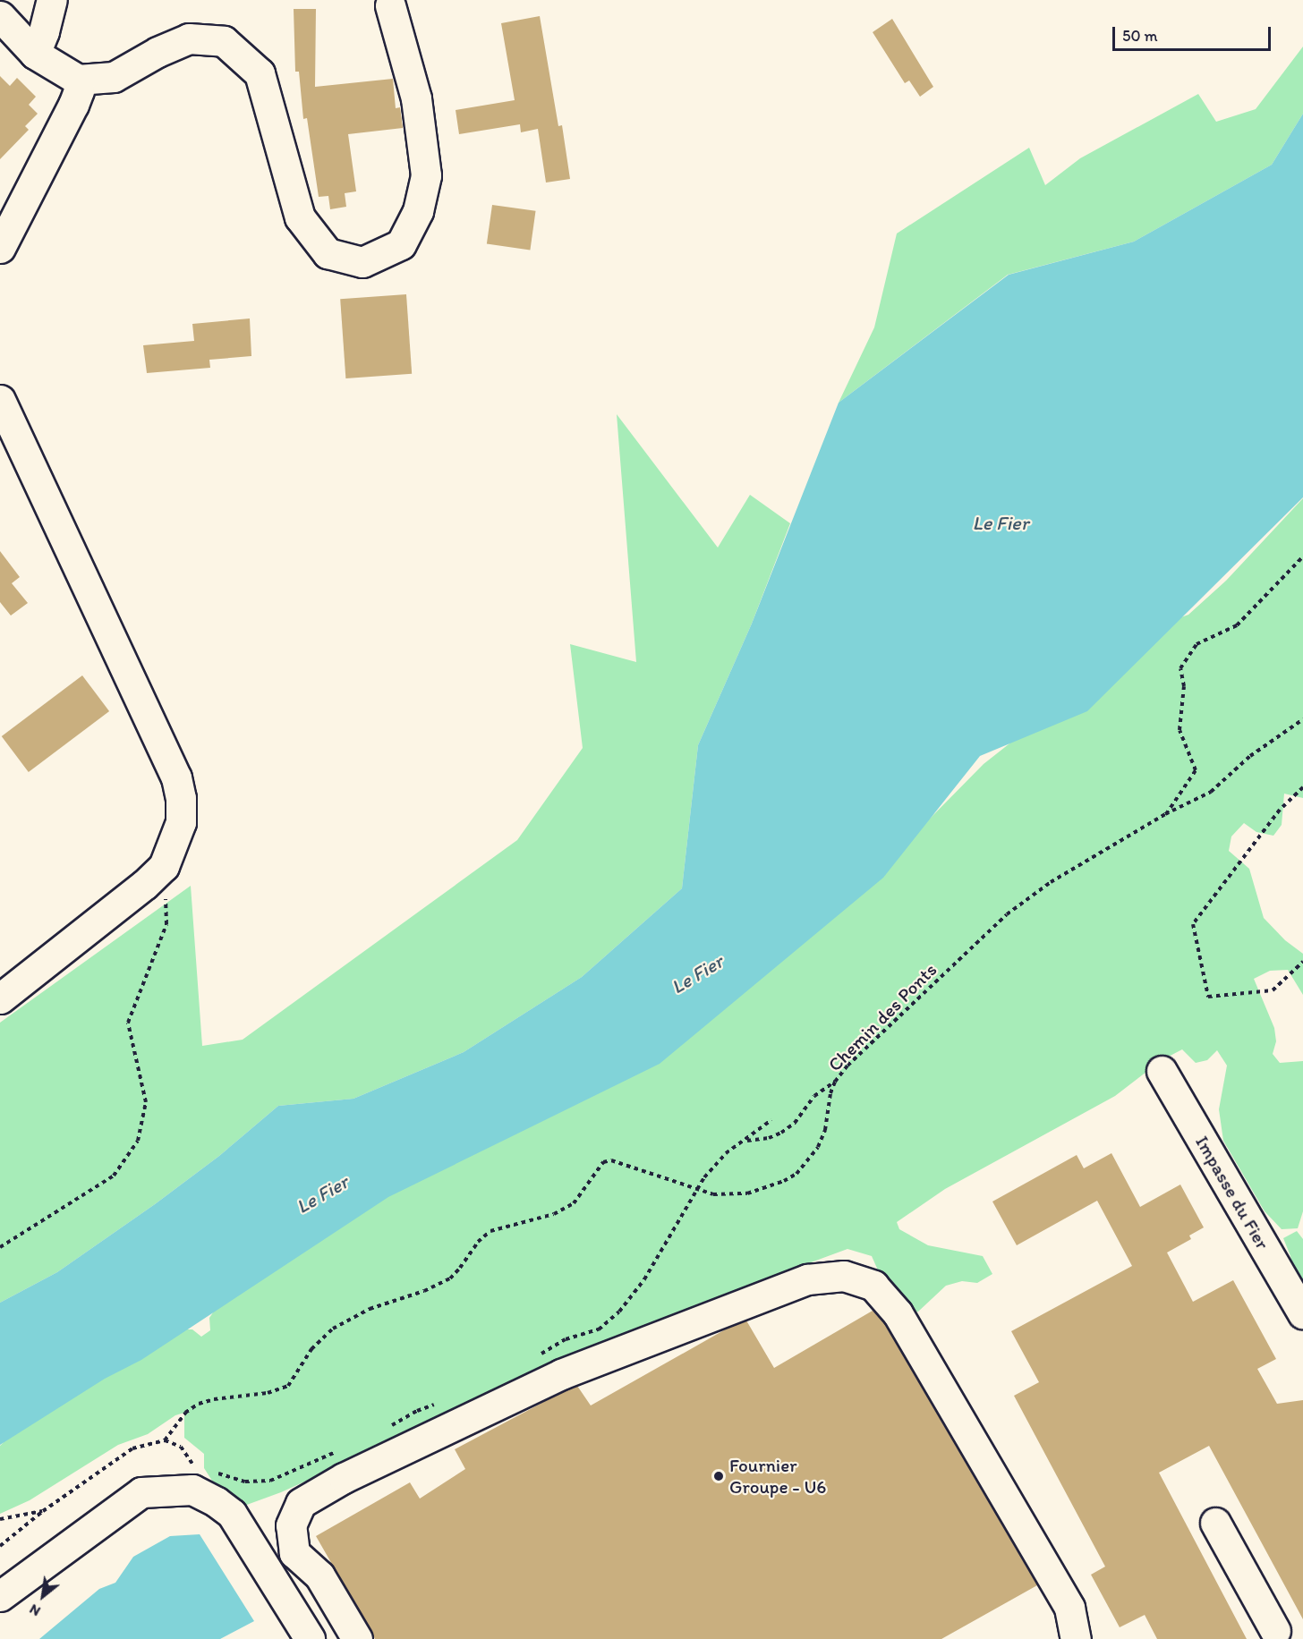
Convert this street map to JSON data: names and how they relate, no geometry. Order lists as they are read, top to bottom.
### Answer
{
  "streets": {
    "street": ["Impasse du Fier"],
    "path": ["Chemin des Ponts"]
  },
  "water": ["Le Fier"],
  "places": ["Fournier Groupe - U6"],
  "scale_bar": "50 m",
  "north": "bottom left"
}
